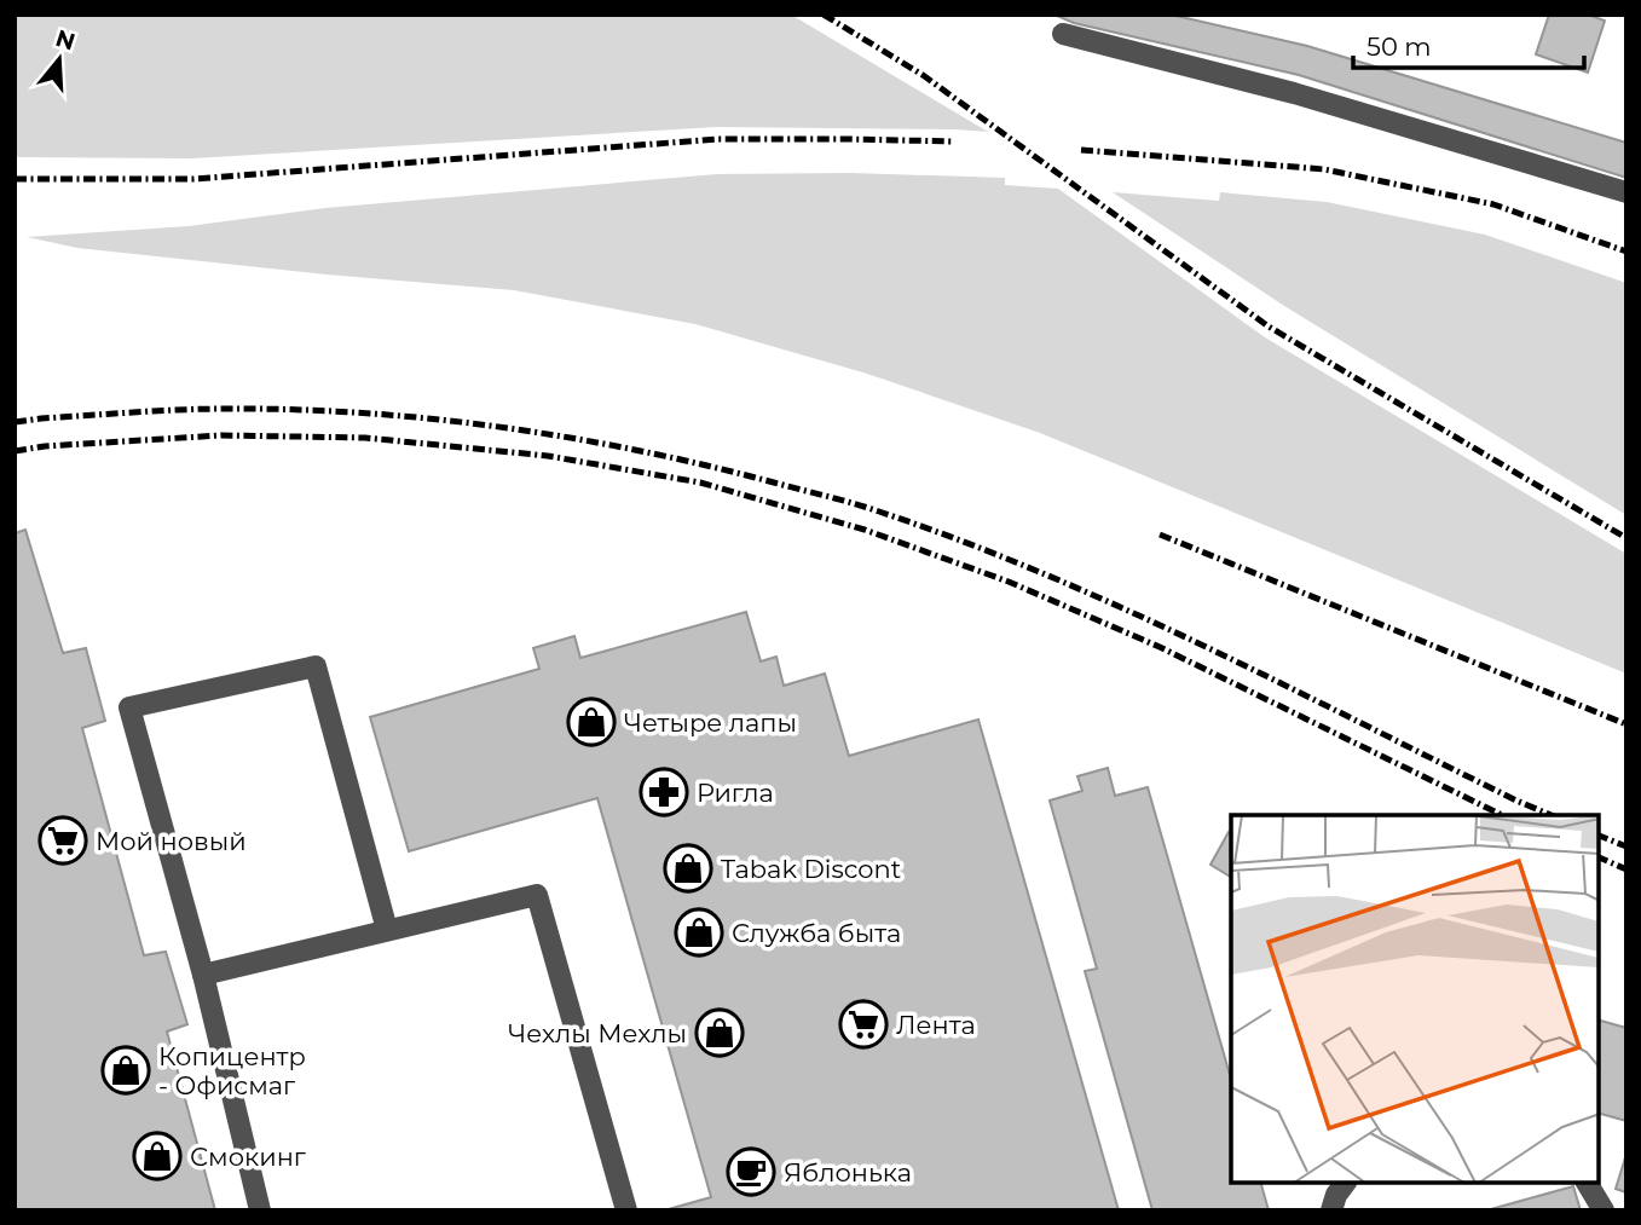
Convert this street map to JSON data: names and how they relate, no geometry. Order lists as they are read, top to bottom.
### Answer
{
  "places": {
    "shop": [
      "Четыре лапы",
      "Tabak Discont",
      "Служба быта",
      "Чехлы Мехлы",
      "Копицентр - Офисмаг",
      "Смокинг"
    ],
    "pharmacy": ["Ригла"],
    "supermarket": ["Мой новый", "Лента"],
    "cafe": ["Яблонька"]
  },
  "scale_bar": "50 m",
  "north": "top"
}
